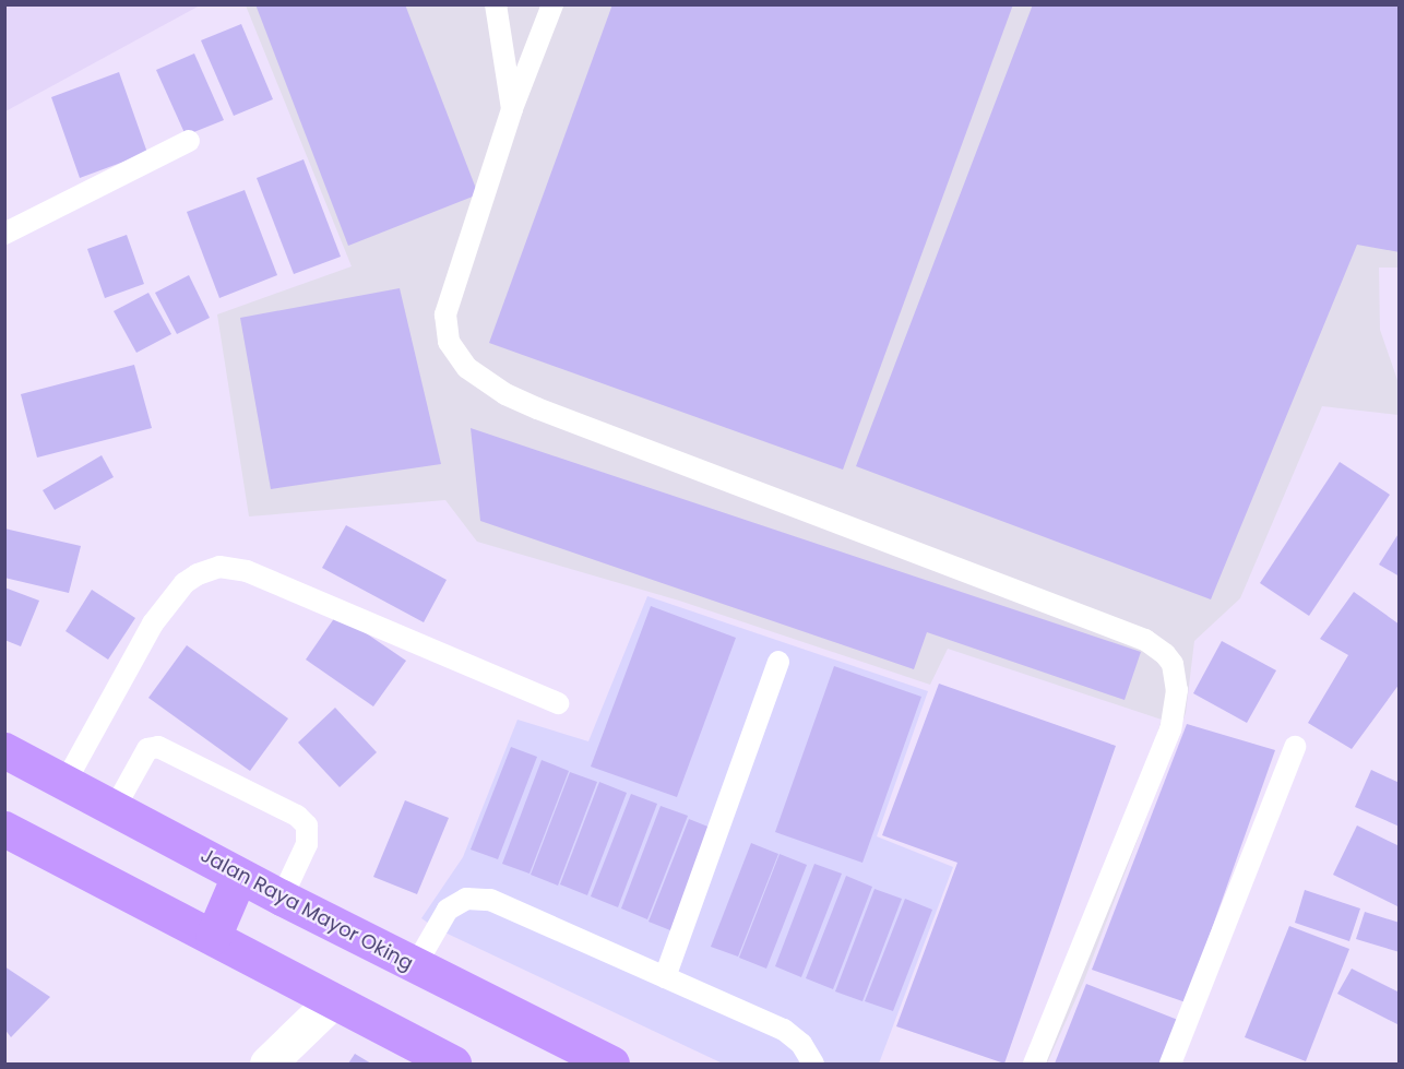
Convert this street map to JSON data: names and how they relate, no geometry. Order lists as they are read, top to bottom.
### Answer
{
  "streets": {
    "main road": ["Jalan Raya Mayor Oking"]
  }
}
